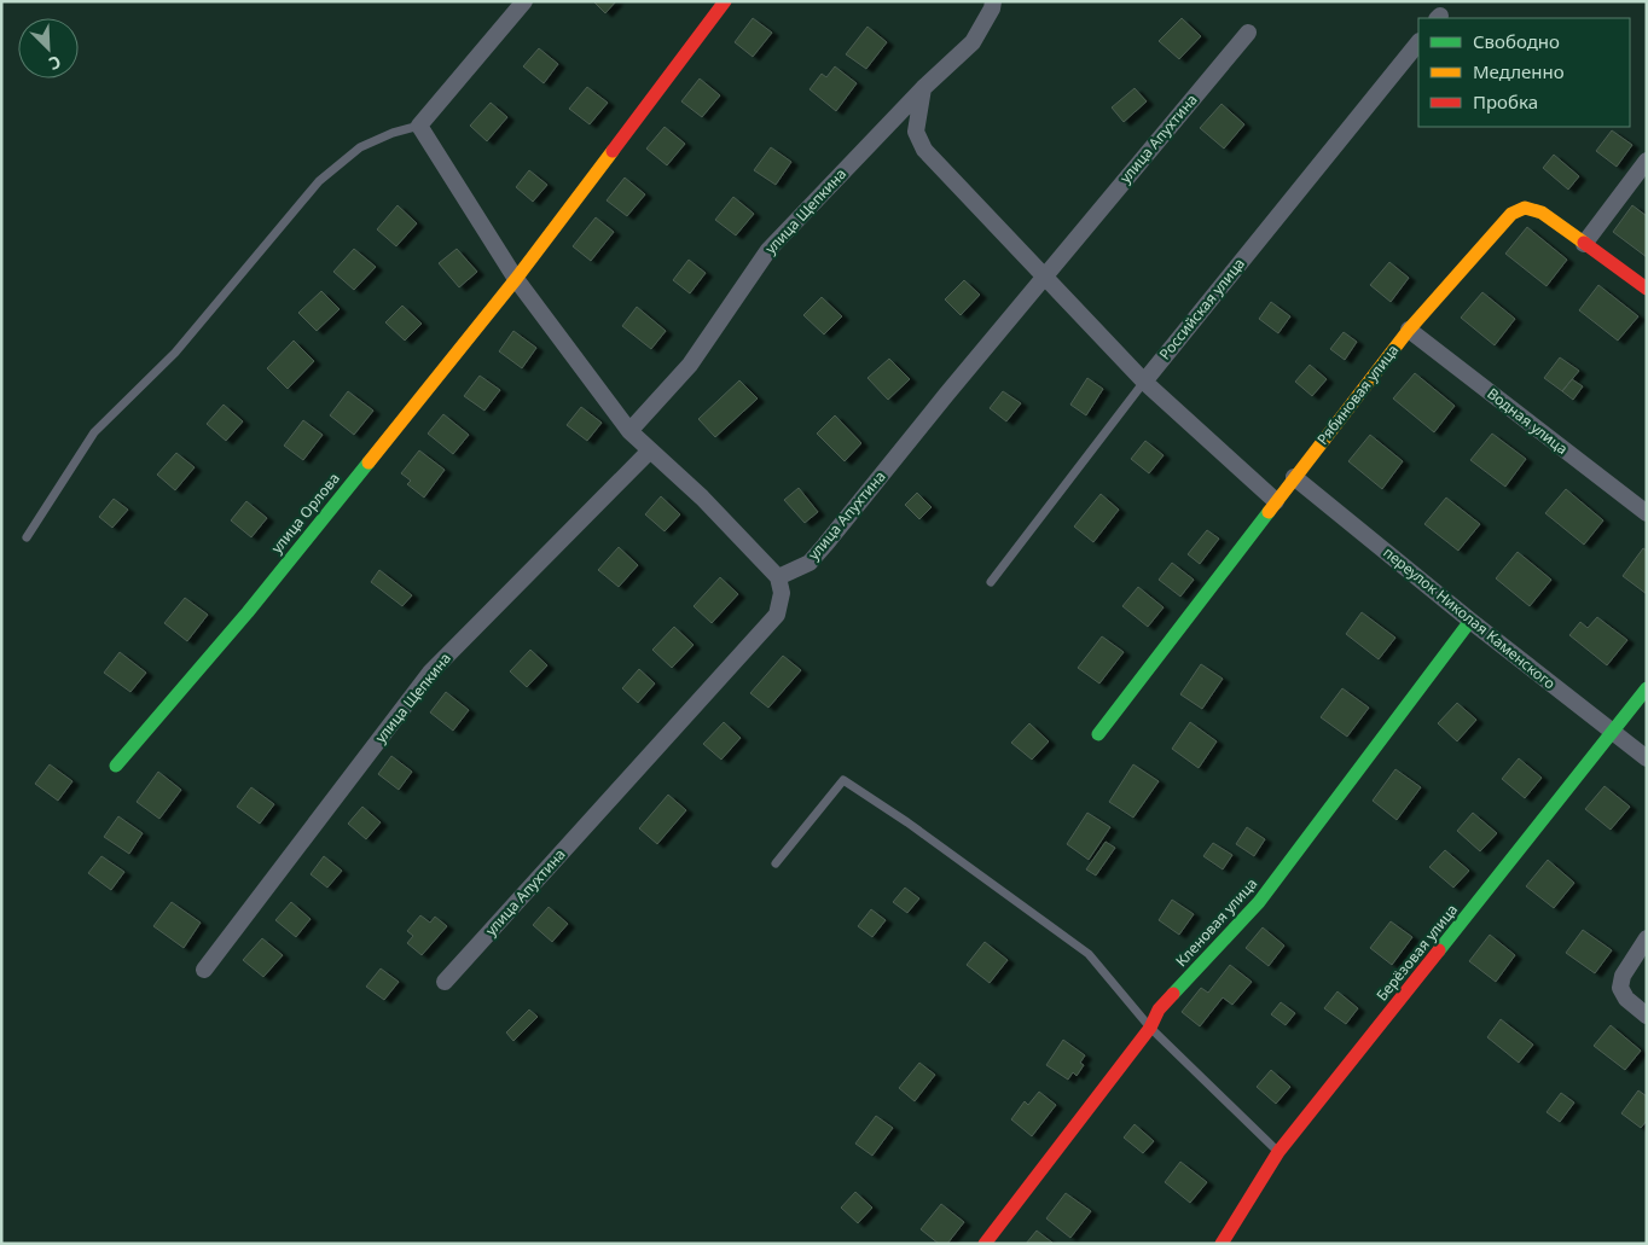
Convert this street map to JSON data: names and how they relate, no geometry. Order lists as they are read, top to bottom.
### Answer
{
  "streets": {
    "street": [
      "улица Апухтина",
      "улица Щепкина",
      "Российская улица",
      "Рябиновая улица",
      "Водная улица",
      "улица Орлова",
      "переулок Николая Каменского",
      "Кленовая улица",
      "Берёзовая улица"
    ]
  },
  "crossings": [
    ["Рябиновая улица", "Водная улица"],
    ["Рябиновая улица", "переулок Николая Каменского"],
    ["переулок Николая Каменского", "Кленовая улица"],
    ["переулок Николая Каменского", "Берёзовая улица"]
  ],
  "legend": ["Свободно", "Медленно", "Пробка"],
  "north": "bottom right"
}
